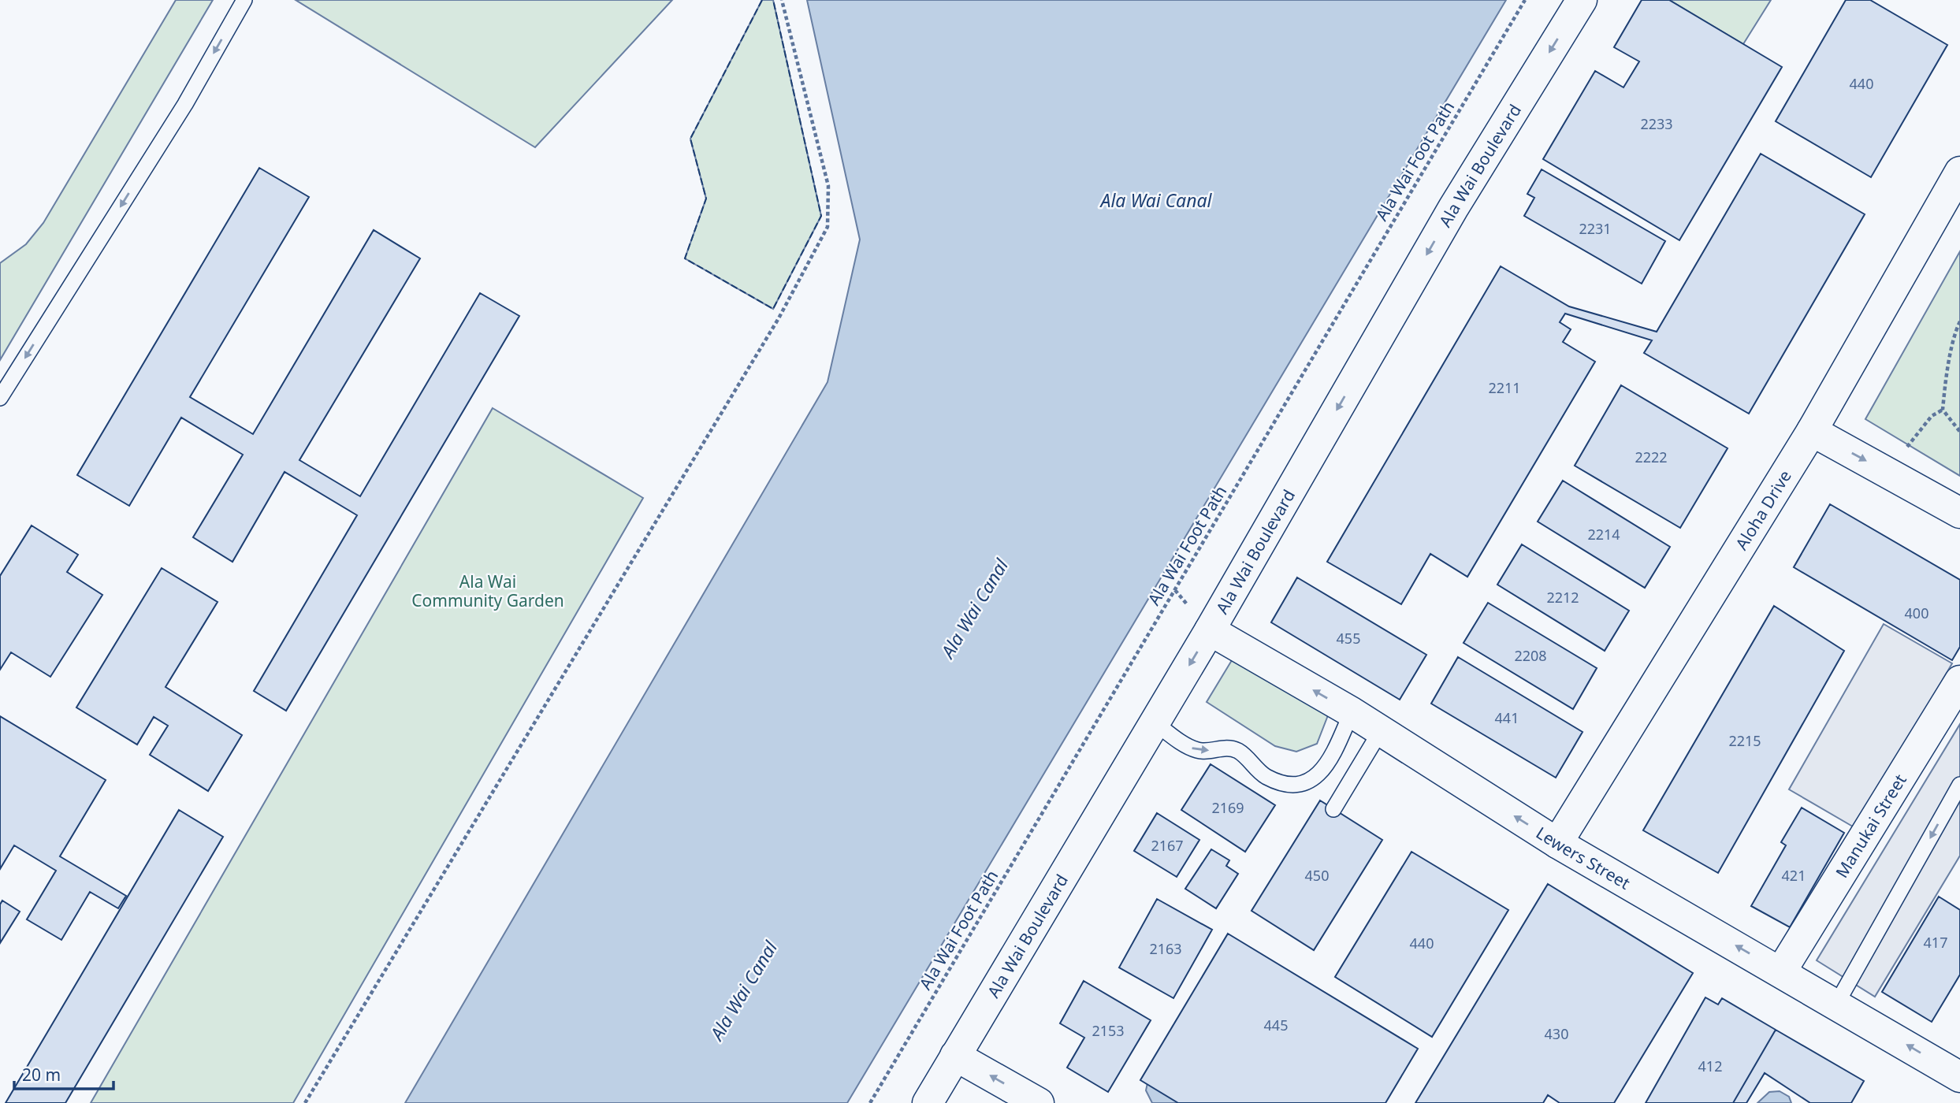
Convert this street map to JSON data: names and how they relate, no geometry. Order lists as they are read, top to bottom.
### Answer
{
  "streets": {
    "street": [
      "Ala Wai Boulevard",
      "Aloha Drive",
      "Manukai Street",
      "Lewers Street"
    ],
    "path": ["Ala Wai Foot Path"]
  },
  "crossings": [
    ["Ala Wai Boulevard", "Lewers Street"],
    ["Aloha Drive", "Lewers Street"],
    ["Manukai Street", "Lewers Street"]
  ],
  "one_way": ["Ala Wai Boulevard", "Lewers Street"],
  "water": ["Ala Wai Canal"],
  "parks": ["Ala Wai Community Garden"],
  "house_numbers": [
    "440",
    "2233",
    "2231",
    "2211",
    "2222",
    "2214",
    "2212",
    "400",
    "455",
    "2208",
    "441",
    "2215",
    "2169",
    "2167",
    "450",
    "421",
    "417",
    "440",
    "2163",
    "445",
    "2153",
    "430",
    "412"
  ],
  "scale_bar": "20 m"
}
